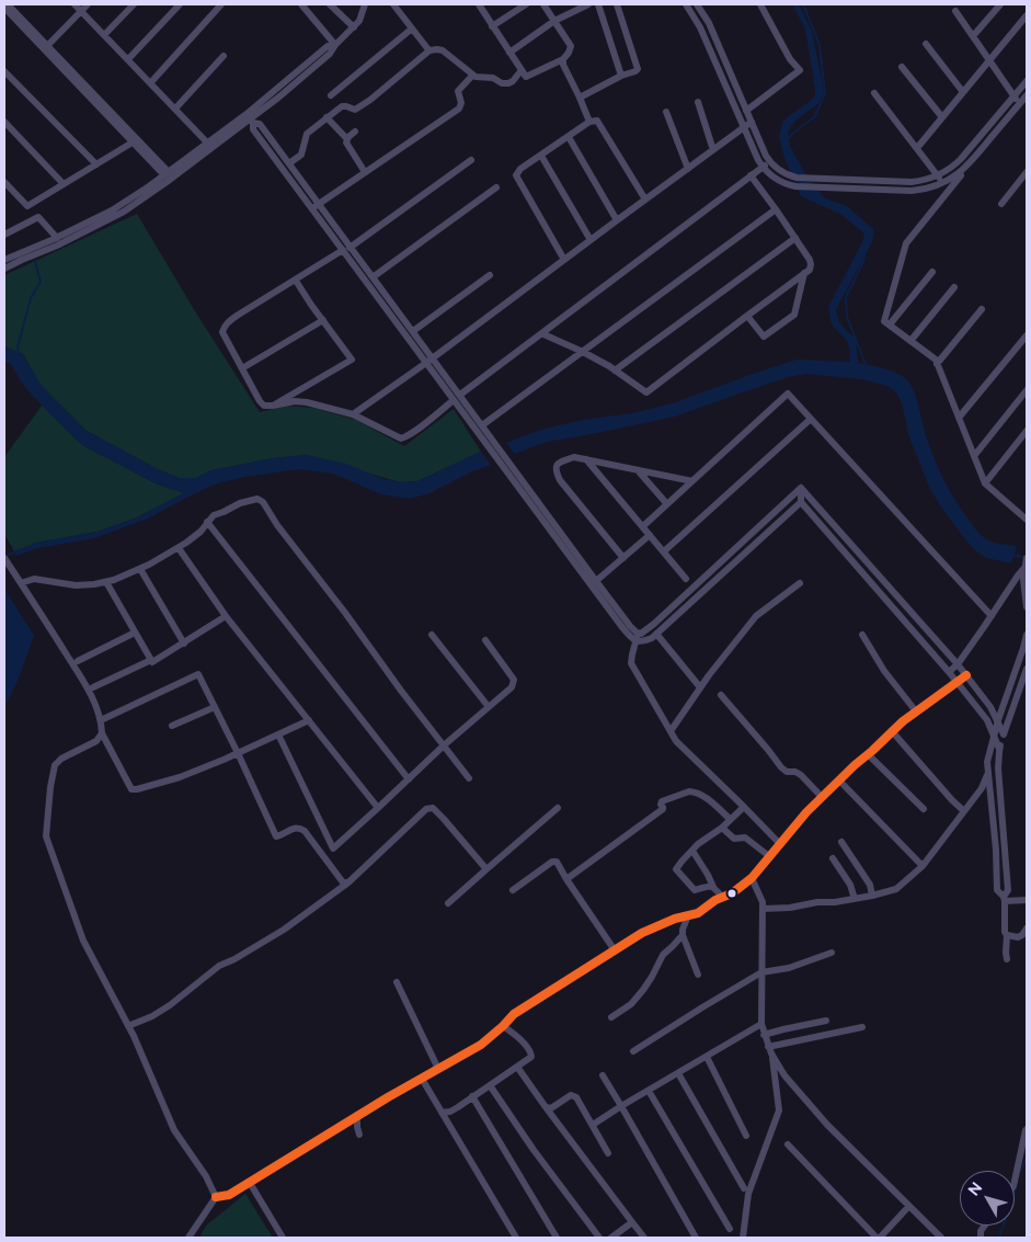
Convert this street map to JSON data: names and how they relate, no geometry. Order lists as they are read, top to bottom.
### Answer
{
  "north": "top left"
}
